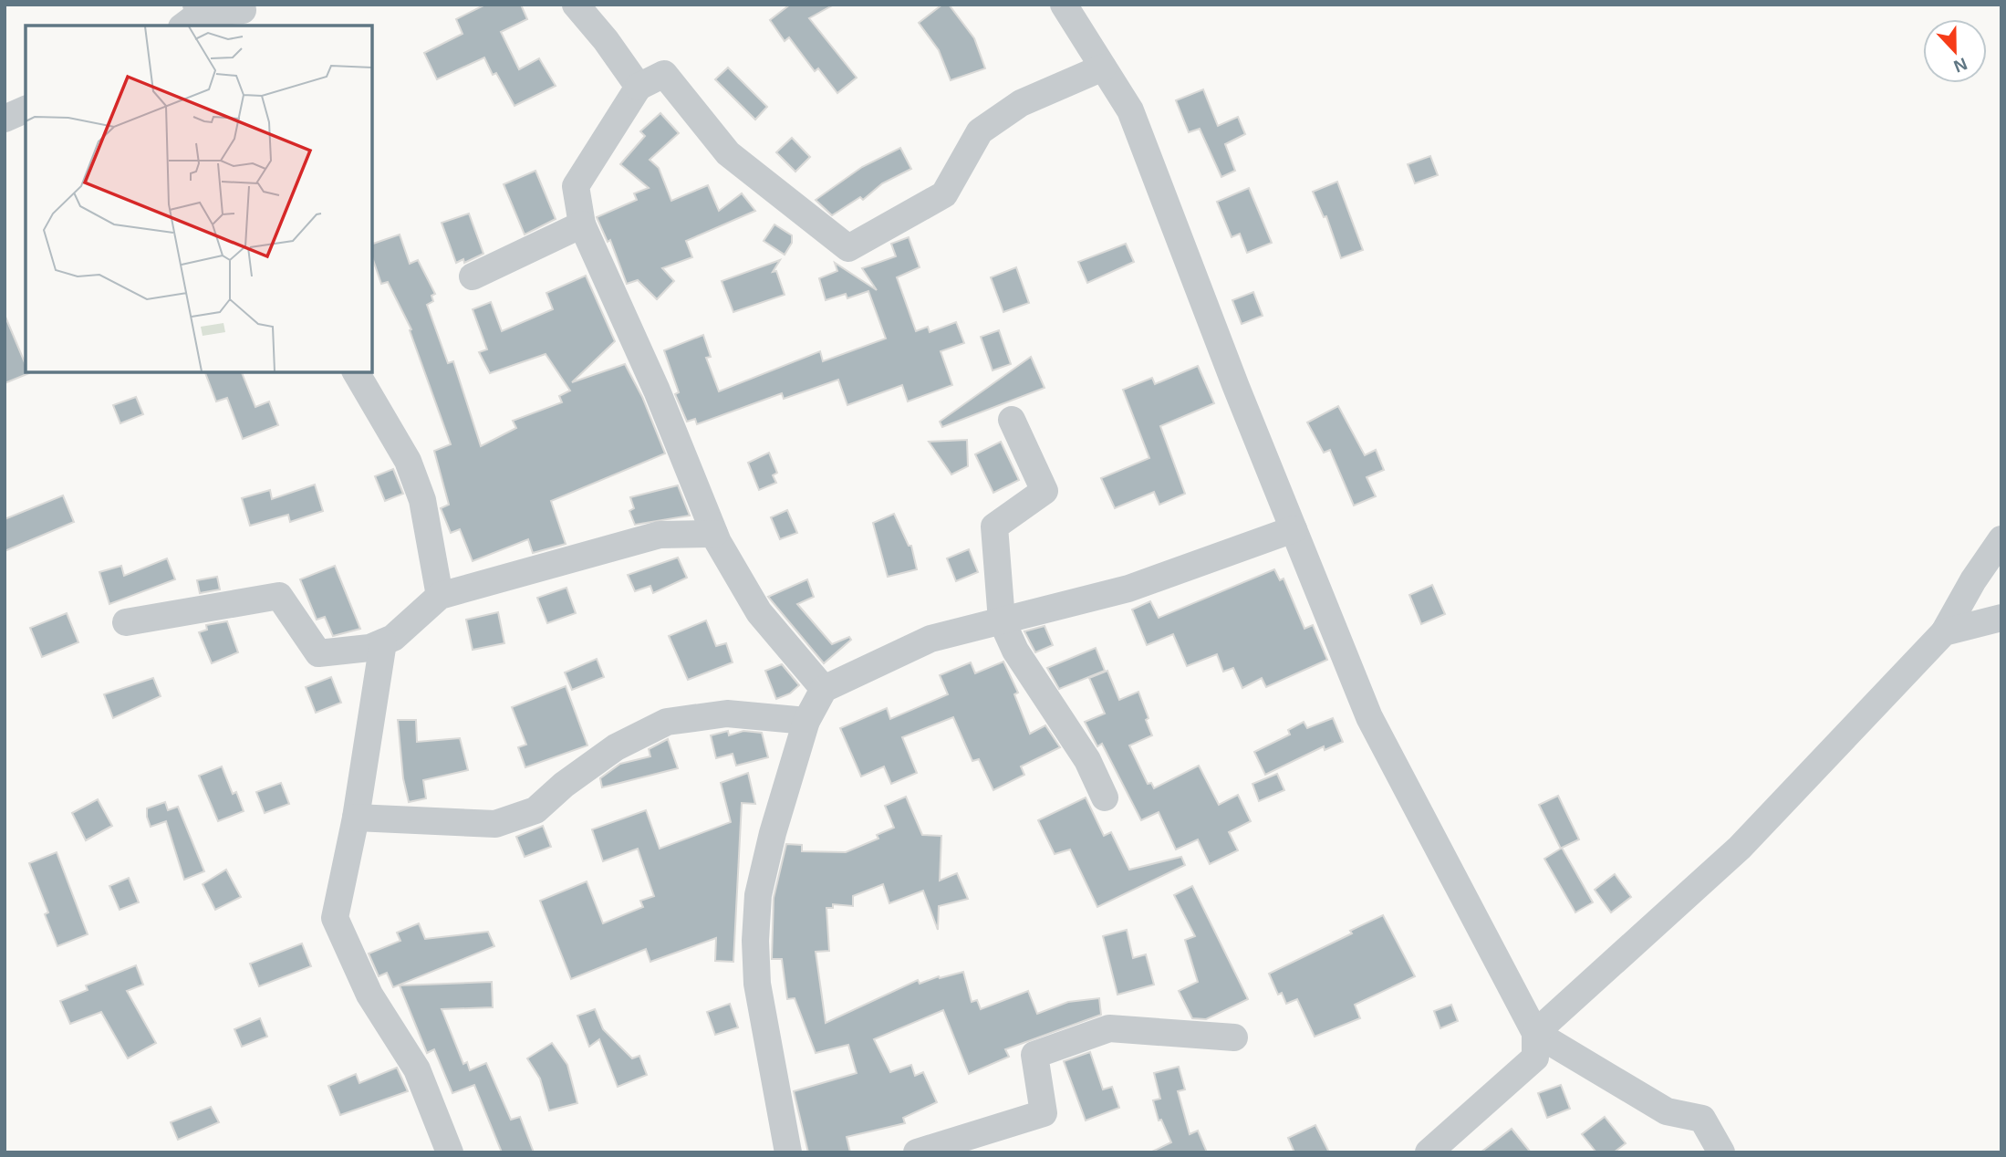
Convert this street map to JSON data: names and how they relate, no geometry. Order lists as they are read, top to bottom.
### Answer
{
  "north": "bottom"
}
